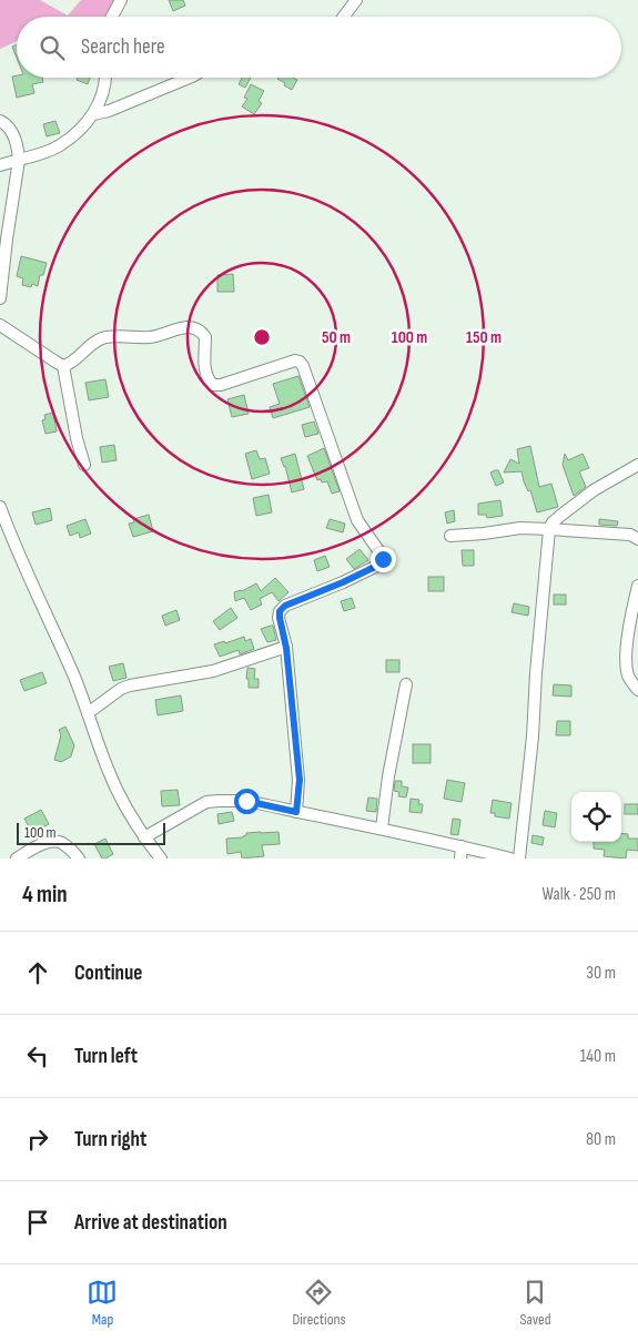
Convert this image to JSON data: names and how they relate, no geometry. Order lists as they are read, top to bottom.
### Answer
{
  "scale_bar": "100 m",
  "page": {
    "search": "Search here",
    "scale": "100 m",
    "heading": ["4 min", "Walk · 250 m"],
    "list": [
      ["Continue", "30 m"],
      ["Turn left", "140 m"],
      ["Turn right", "80 m"],
      "Arrive at destination"
    ],
    "nav": ["Map", "Directions", "Saved"]
  },
  "rings": ["50 m", "100 m", "150 m"]
}
